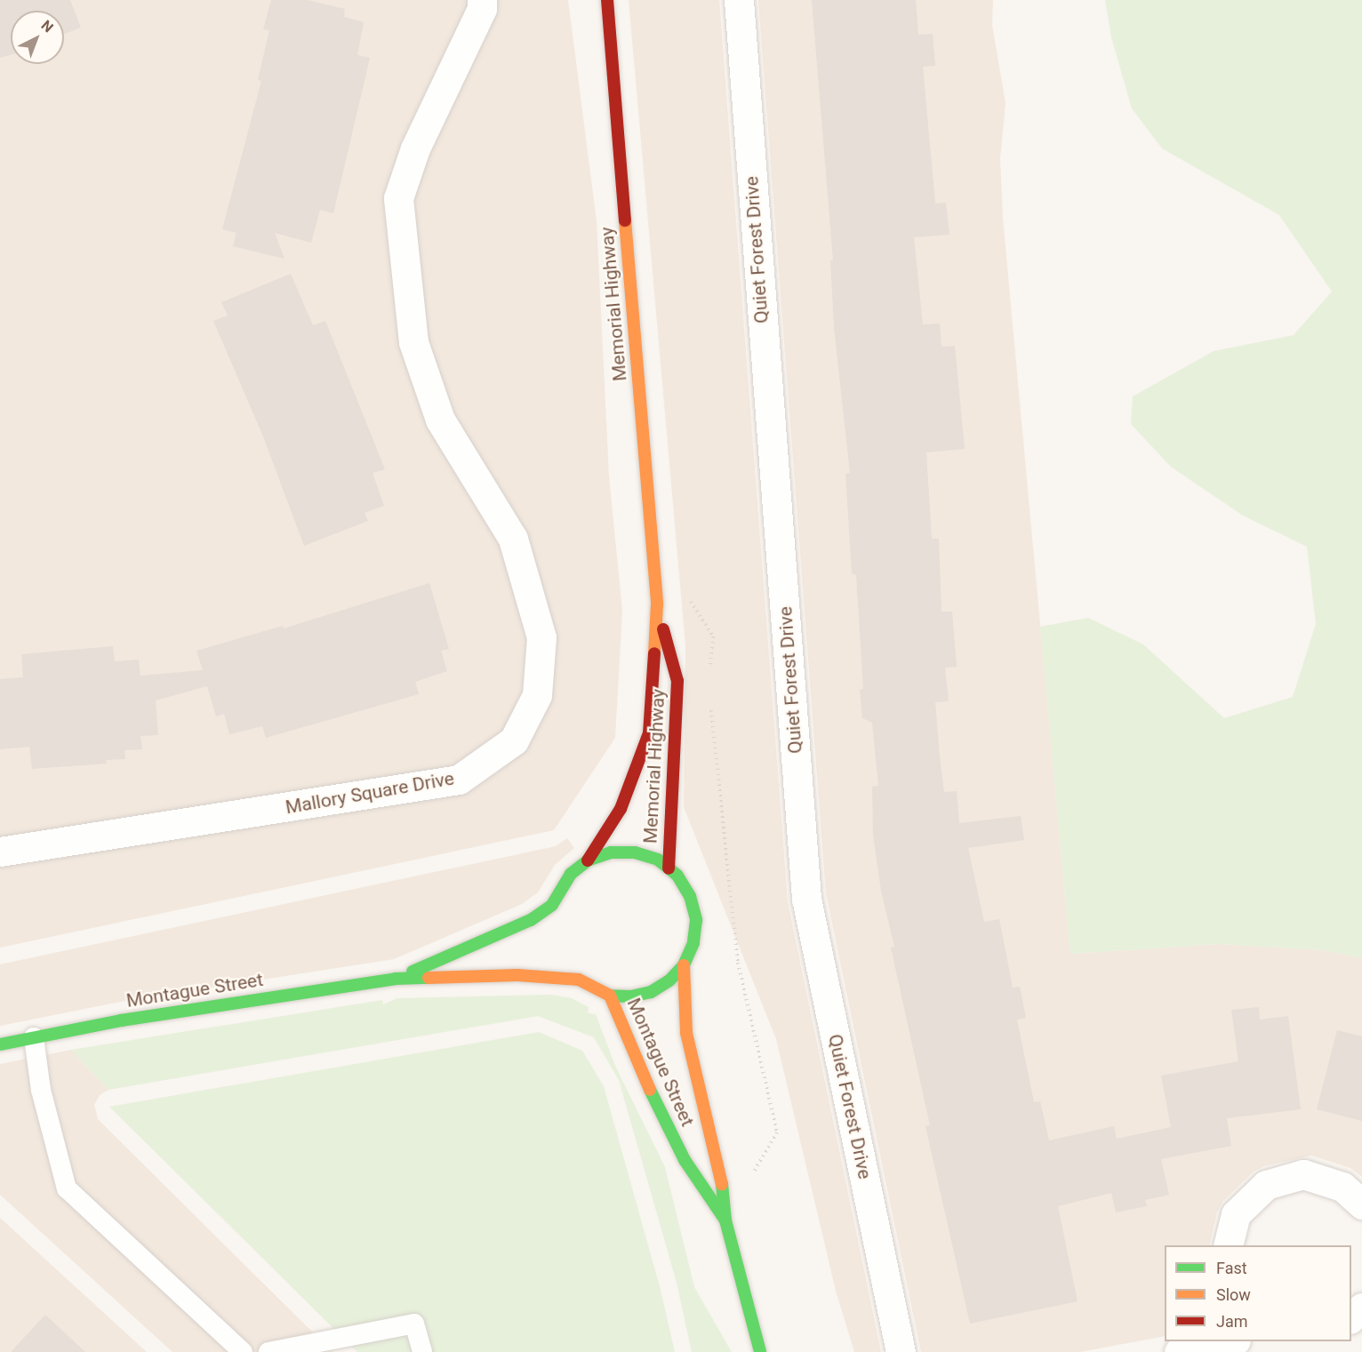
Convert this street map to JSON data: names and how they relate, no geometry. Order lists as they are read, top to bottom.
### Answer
{
  "streets": {
    "street": [
      "Quiet Forest Drive",
      "Memorial Highway",
      "Mallory Square Drive",
      "Montague Street"
    ]
  },
  "crossings": [
    ["Memorial Highway", "Montague Street"]
  ],
  "legend": ["Fast", "Slow", "Jam"],
  "north": "top right"
}
